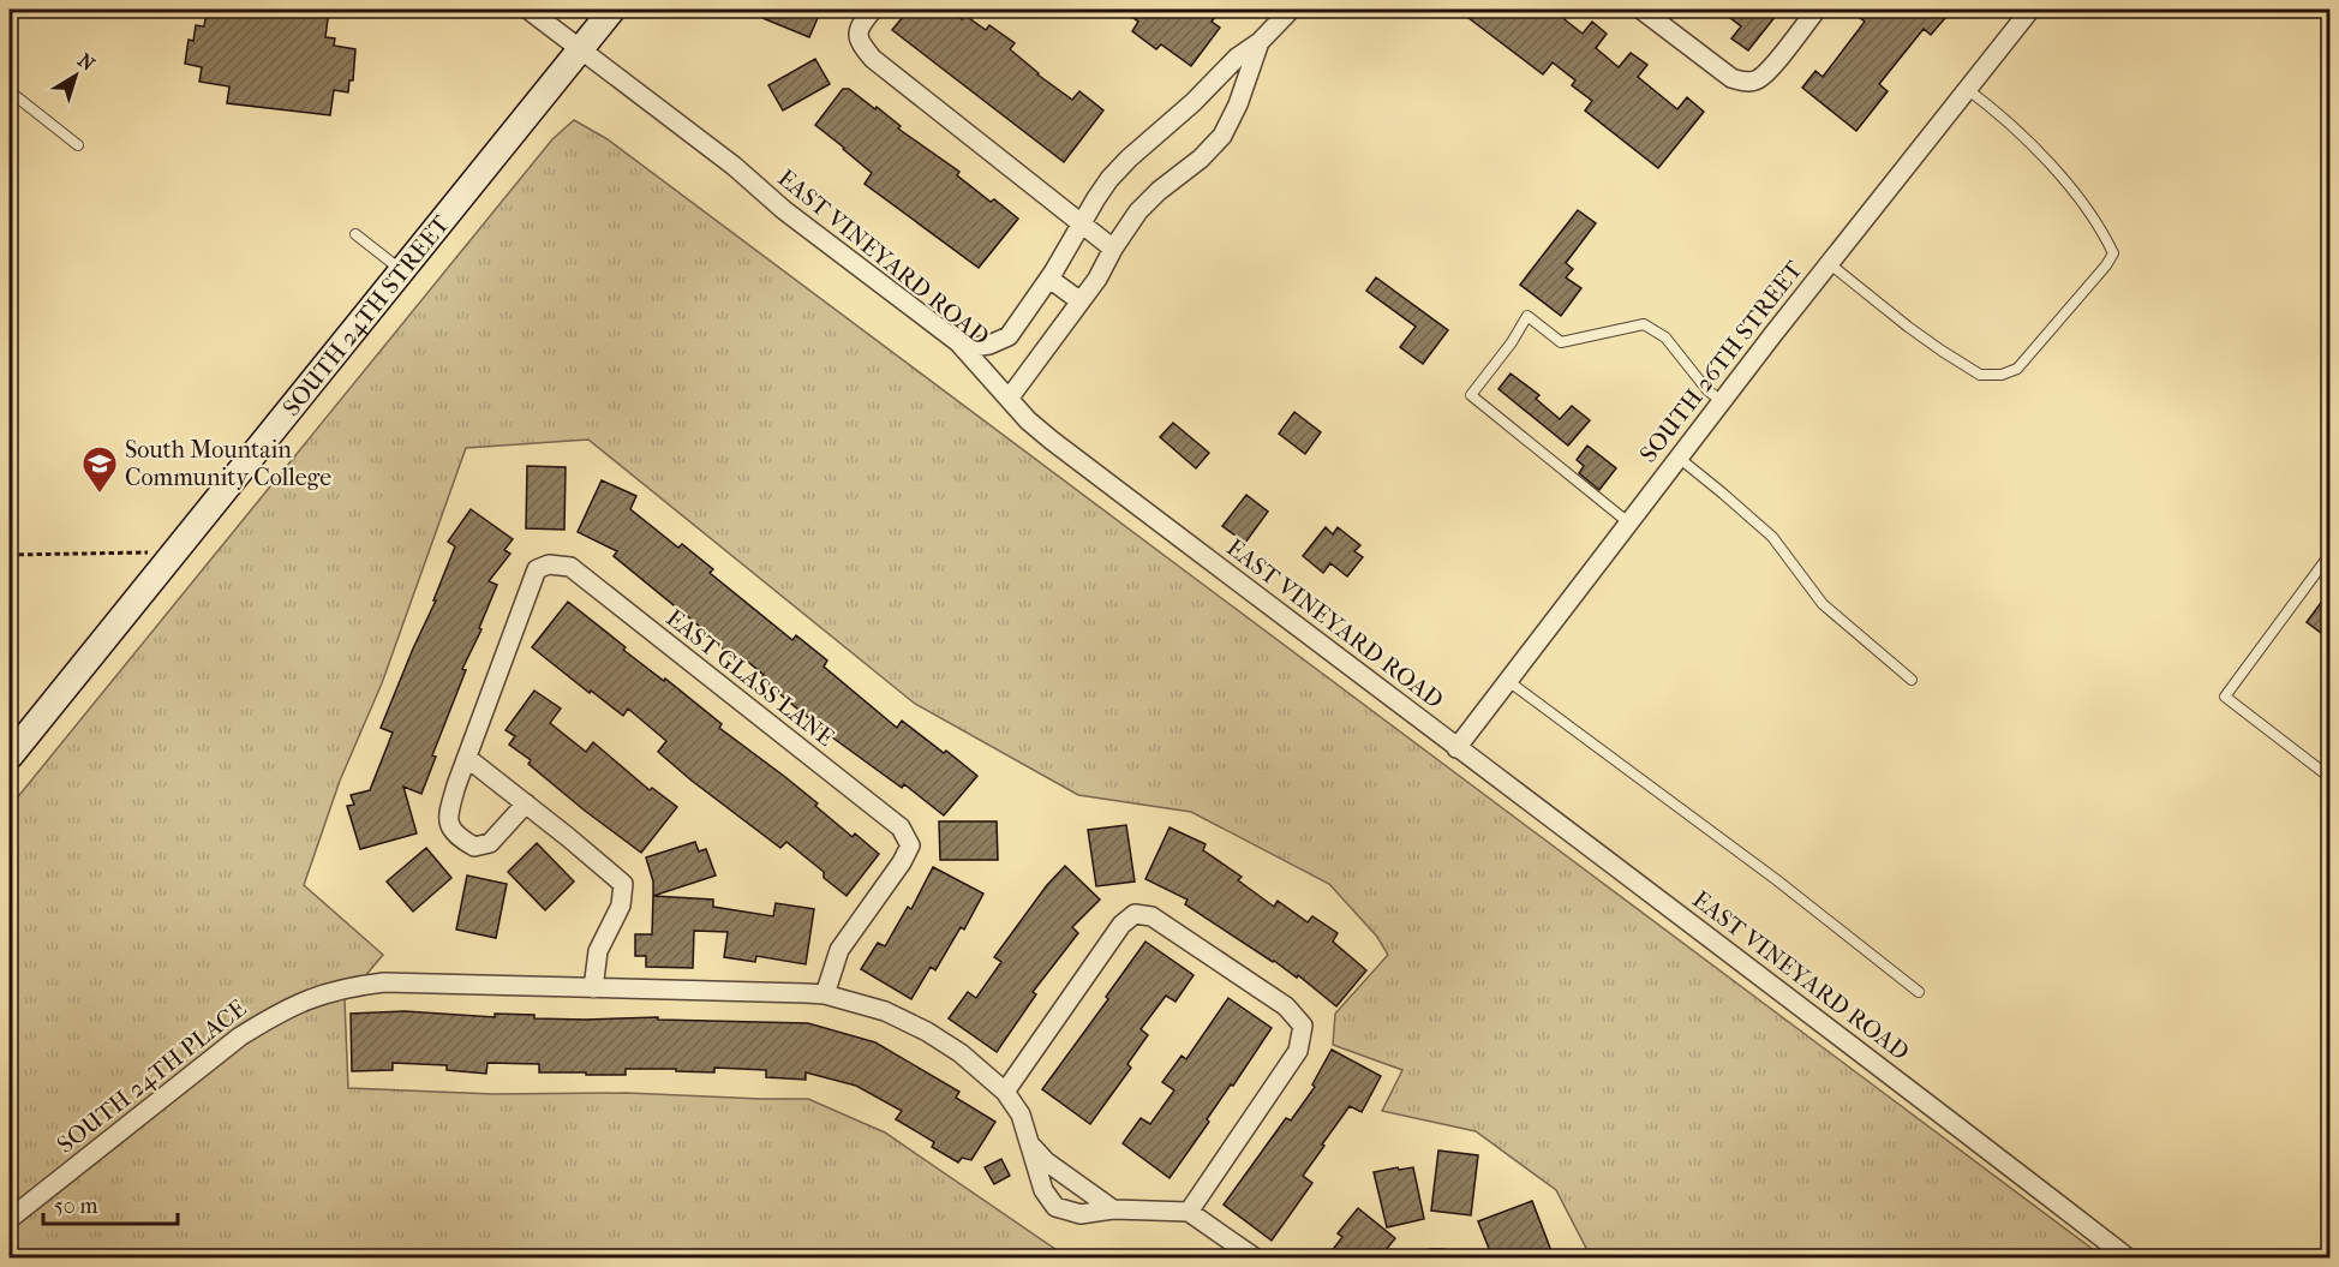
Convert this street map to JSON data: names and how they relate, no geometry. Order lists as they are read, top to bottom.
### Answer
{
  "streets": {
    "main road": ["SOUTH 24TH STREET"],
    "street": [
      "EAST VINEYARD ROAD",
      "SOUTH 26TH STREET",
      "EAST GLASS LANE",
      "SOUTH 24TH PLACE"
    ]
  },
  "crossings": [
    ["EAST VINEYARD ROAD", "SOUTH 24TH STREET"],
    ["EAST VINEYARD ROAD", "SOUTH 26TH STREET"],
    ["EAST GLASS LANE", "SOUTH 24TH PLACE"]
  ],
  "places": {
    "school or university": ["South Mountain Community College"]
  },
  "scale_bar": "50 m",
  "north": "top right"
}
